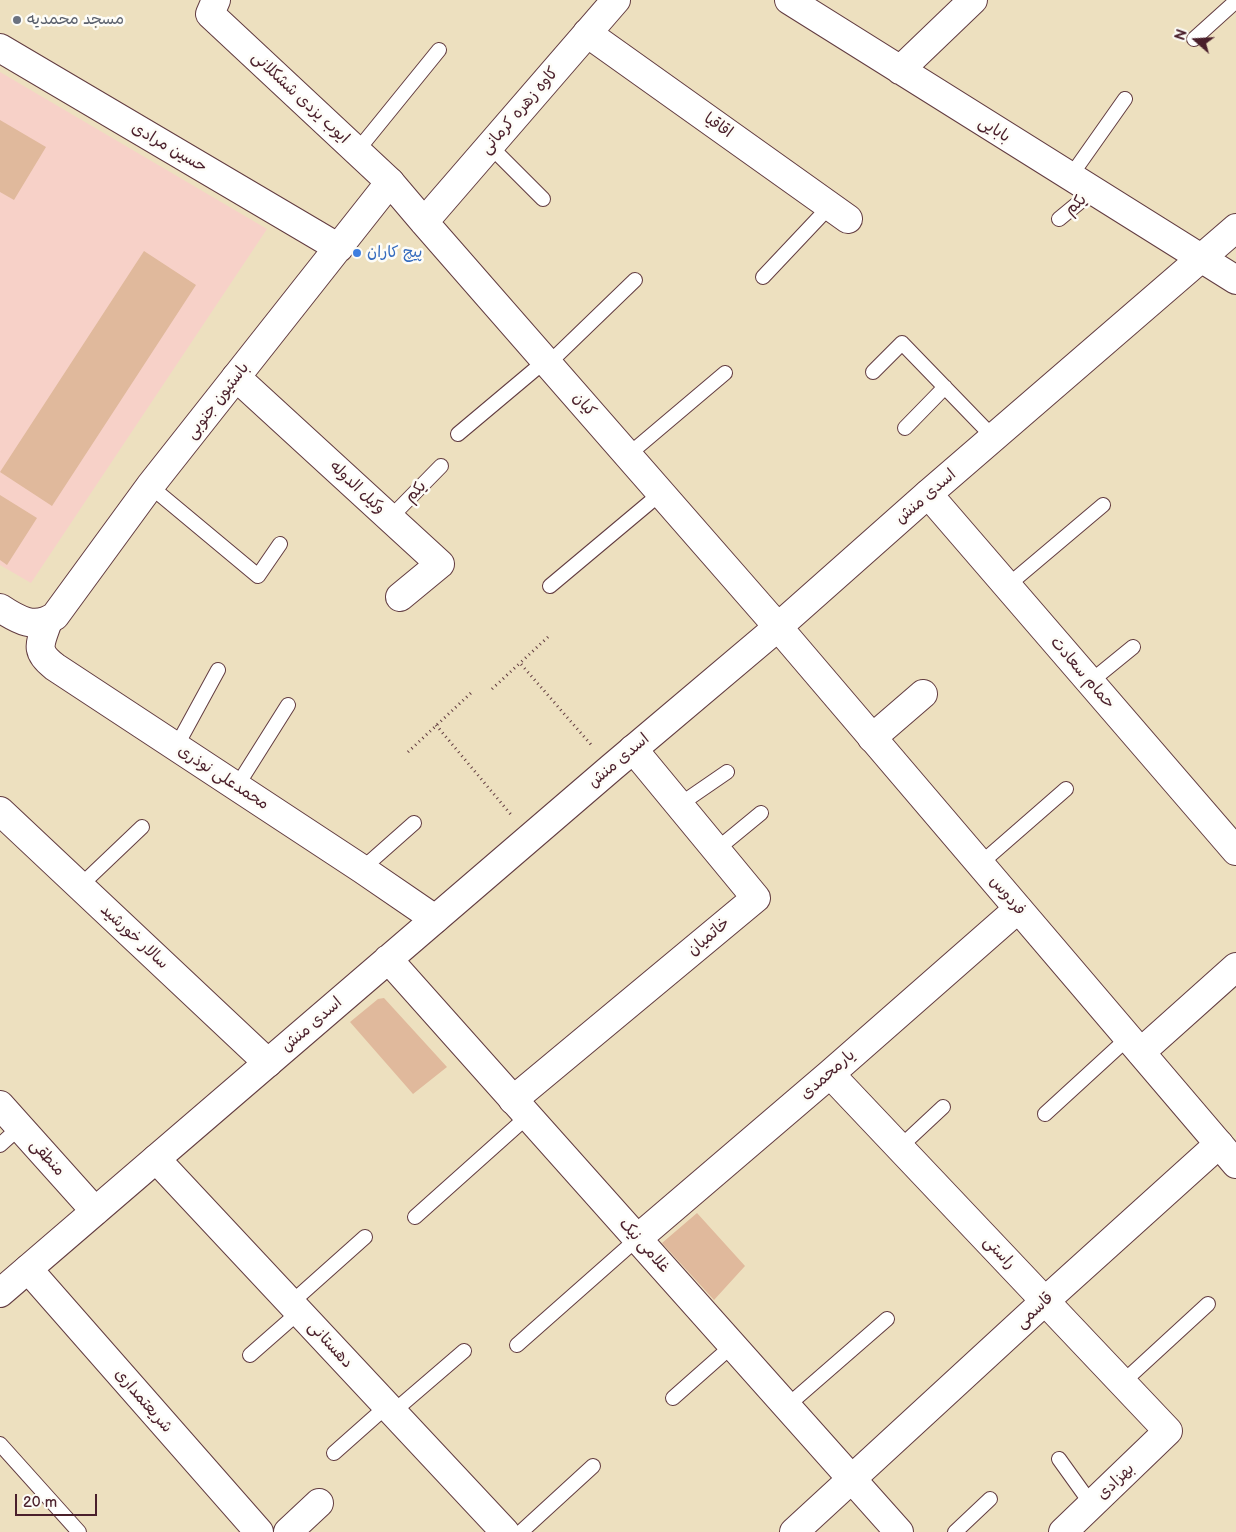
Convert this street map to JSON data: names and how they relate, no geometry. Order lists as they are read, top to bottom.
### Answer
{
  "streets": {
    "street": [
      "ایوب یزدی ششکلانی",
      "کاوه زهره کرمانی",
      "اقاقیا",
      "بابایی",
      "حسین مرادی",
      "باستیون جنوبی",
      "کیان",
      "وکیل الدوله",
      "اسدی منش",
      "حمام سعادت",
      "محمدعلی نوذری",
      "فردوس",
      "سالار خورشید",
      "خاتمیان",
      "یارمحمدی",
      "منطقی",
      "غلامی نیک",
      "راستی",
      "قاسمی",
      "دهستانی",
      "شریعتمداری",
      "بهزادی"
    ],
    "lane": ["یکم"]
  },
  "crossings": [
    ["ایوب یزدی ششکلانی", "باستیون جنوبی"],
    ["ایوب یزدی ششکلانی", "کیان"],
    ["کاوه زهره کرمانی", "اقاقیا"],
    ["کاوه زهره کرمانی", "کیان"],
    ["بابایی", "یکم"],
    ["بابایی", "اسدی منش"],
    ["حسین مرادی", "باستیون جنوبی"],
    ["یکم", "وکیل الدوله"],
    ["باستیون جنوبی", "کیان"],
    ["باستیون جنوبی", "وکیل الدوله"],
    ["باستیون جنوبی", "محمدعلی نوذری"],
    ["کیان", "اسدی منش"],
    ["کیان", "فردوس"],
    ["اسدی منش", "حمام سعادت"],
    ["اسدی منش", "محمدعلی نوذری"],
    ["اسدی منش", "فردوس"],
    ["اسدی منش", "سالار خورشید"],
    ["اسدی منش", "خاتمیان"],
    ["اسدی منش", "منطقی"],
    ["اسدی منش", "غلامی نیک"],
    ["اسدی منش", "دهستانی"],
    ["اسدی منش", "شریعتمداری"],
    ["فردوس", "یارمحمدی"],
    ["فردوس", "قاسمی"],
    ["خاتمیان", "غلامی نیک"],
    ["یارمحمدی", "غلامی نیک"],
    ["یارمحمدی", "راستی"],
    ["غلامی نیک", "قاسمی"],
    ["راستی", "قاسمی"],
    ["راستی", "بهزادی"]
  ],
  "places": ["مسجد محمدیه", "پیچ کاران"],
  "scale_bar": "20 m",
  "north": "left"
}
